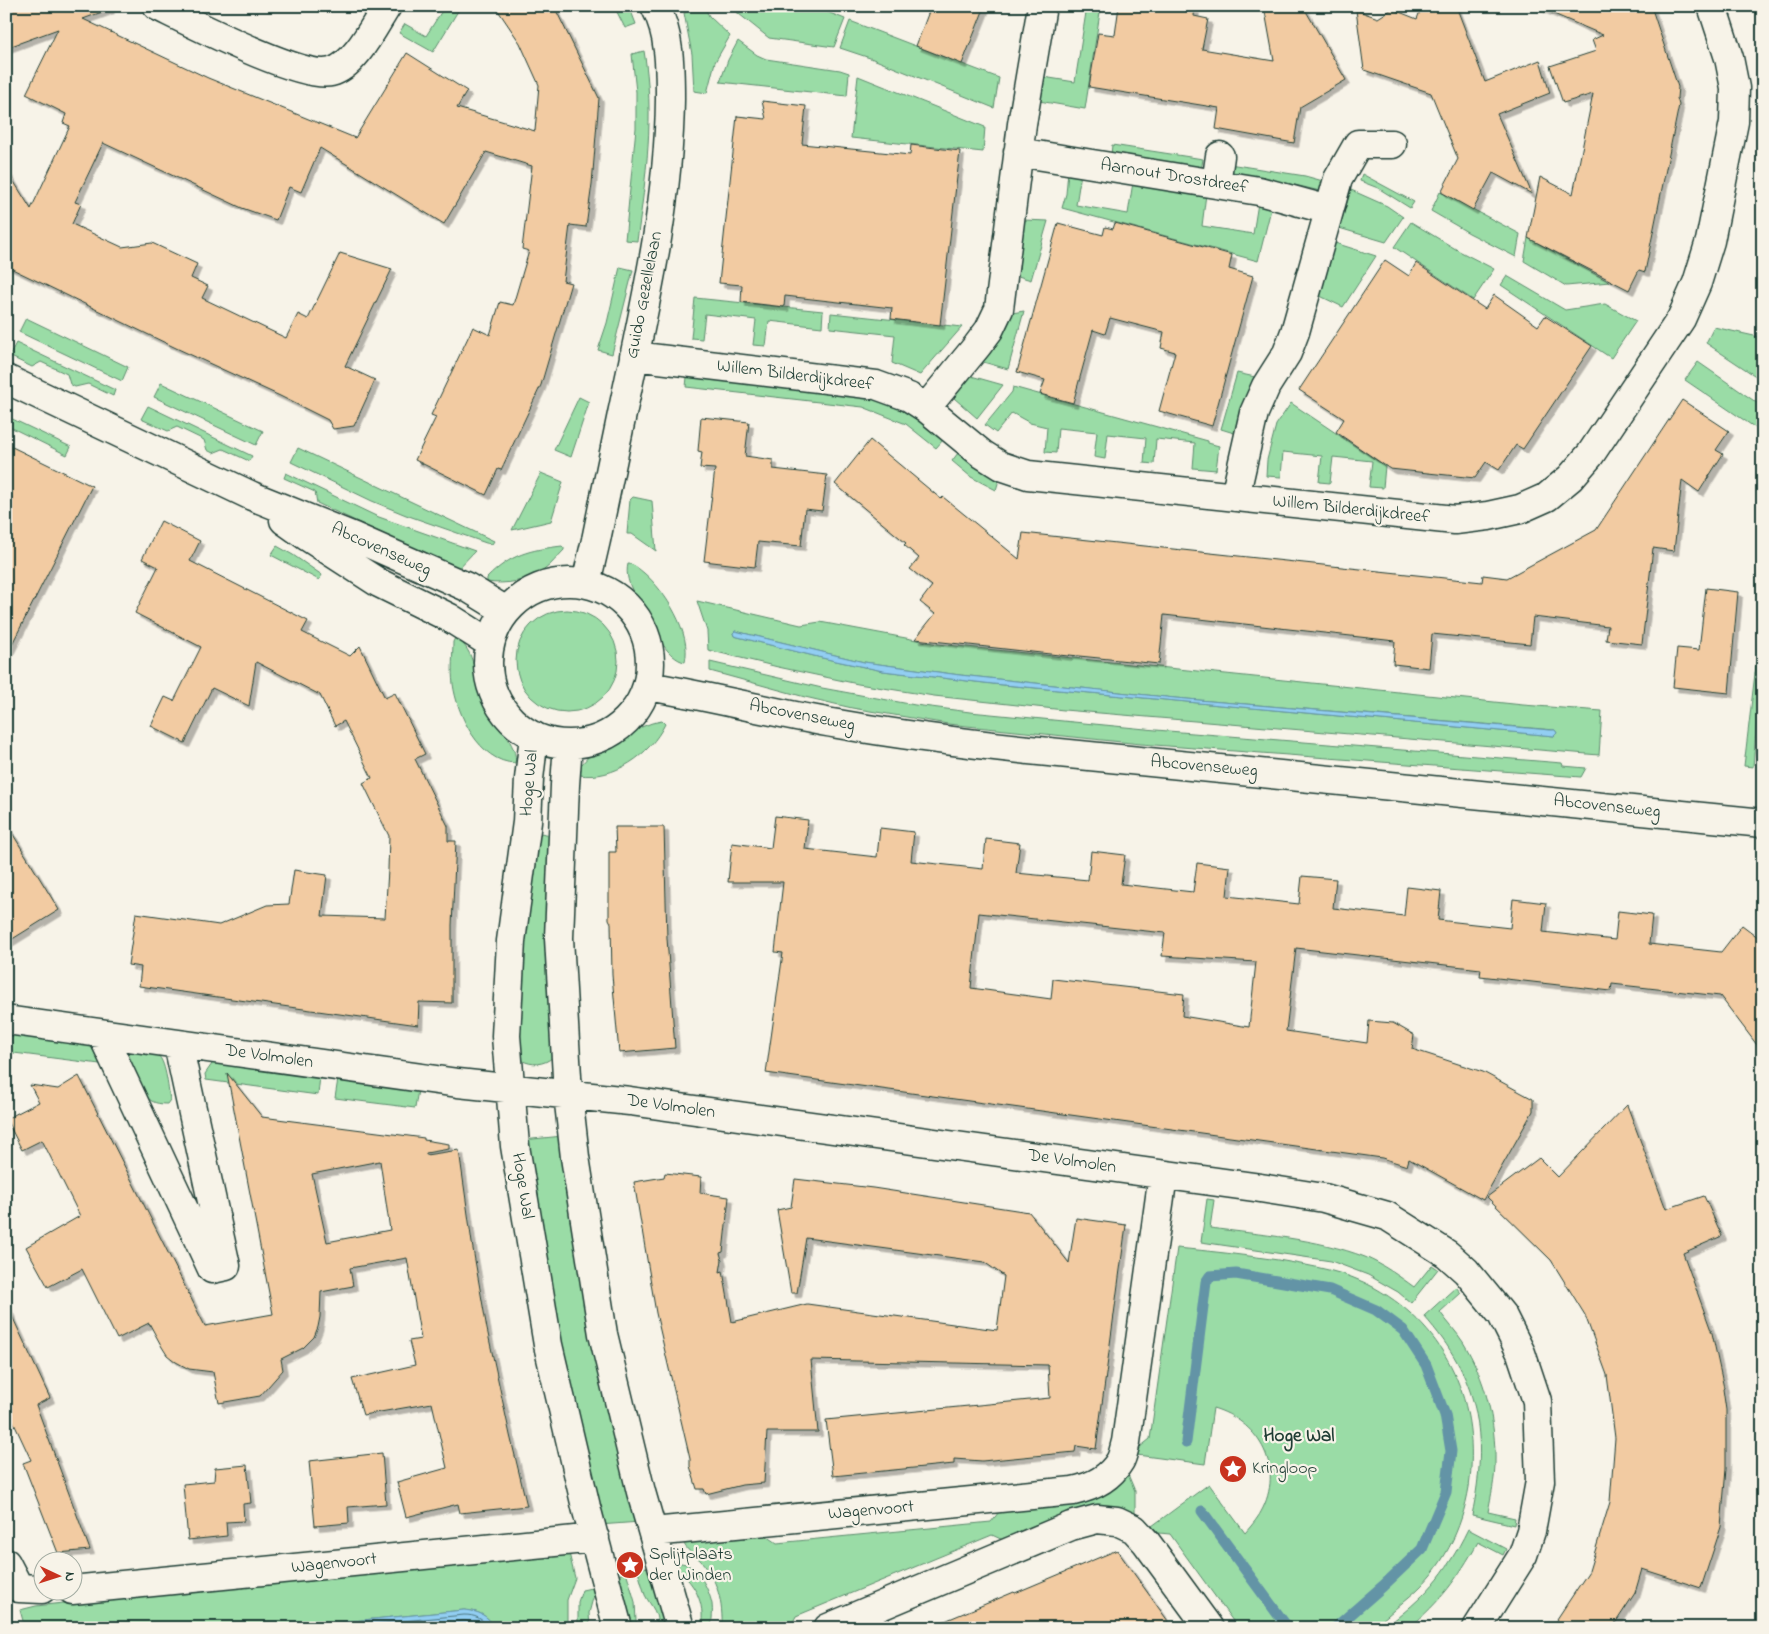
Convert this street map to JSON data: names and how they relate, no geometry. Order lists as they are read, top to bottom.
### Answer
{
  "streets": {
    "street": [
      "Aarnout Drostdreef",
      "Guido Gezellelaan",
      "Willem Bilderdijkdreef",
      "Abcovenseweg",
      "Hoge Wal",
      "De Volmolen",
      "Wagenvoort"
    ]
  },
  "crossings": [
    ["Guido Gezellelaan", "Willem Bilderdijkdreef"],
    ["Guido Gezellelaan", "Abcovenseweg"],
    ["Guido Gezellelaan", "Hoge Wal"],
    ["Abcovenseweg", "Hoge Wal"],
    ["Hoge Wal", "De Volmolen"],
    ["Hoge Wal", "Wagenvoort"],
    ["De Volmolen", "Wagenvoort"]
  ],
  "districts": ["Hoge Wal"],
  "places": {
    "place": ["Kringloop", "Splijtplaats der Winden"]
  },
  "north": "right"
}
